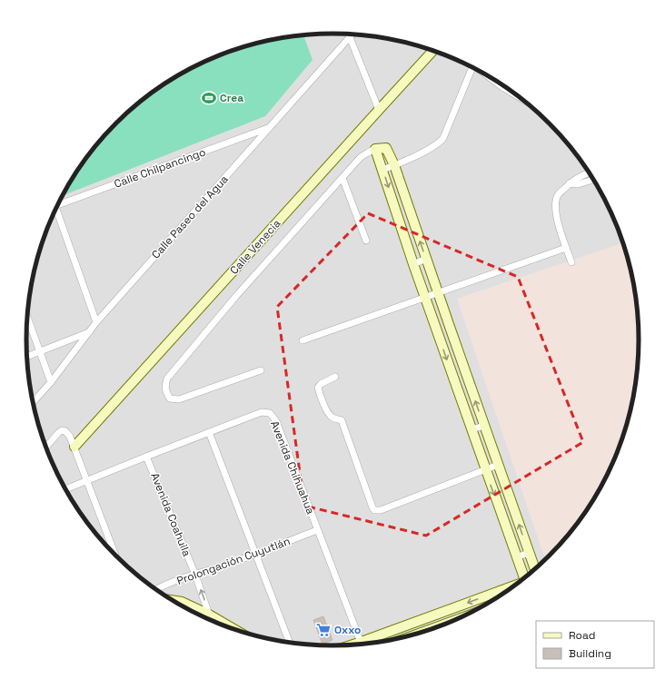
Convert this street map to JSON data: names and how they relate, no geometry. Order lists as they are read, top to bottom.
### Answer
{
  "streets": {
    "street": [
      "Calle Chilpancingo",
      "Calle Paseo del Agua",
      "Calle Venecia",
      "Avenida Chihuahua",
      "Avenida Coahuila",
      "Prolongación Cuyutlán"
    ]
  },
  "crossings": [
    ["Calle Chilpancingo", "Calle Paseo del Agua"],
    ["Avenida Chihuahua", "Avenida Coahuila"],
    ["Avenida Chihuahua", "Prolongación Cuyutlán"],
    ["Avenida Coahuila", "Prolongación Cuyutlán"]
  ],
  "places": {
    "sports": ["Crea"],
    "supermarket": ["Oxxo"]
  },
  "legend": ["Road", "Building"]
}
